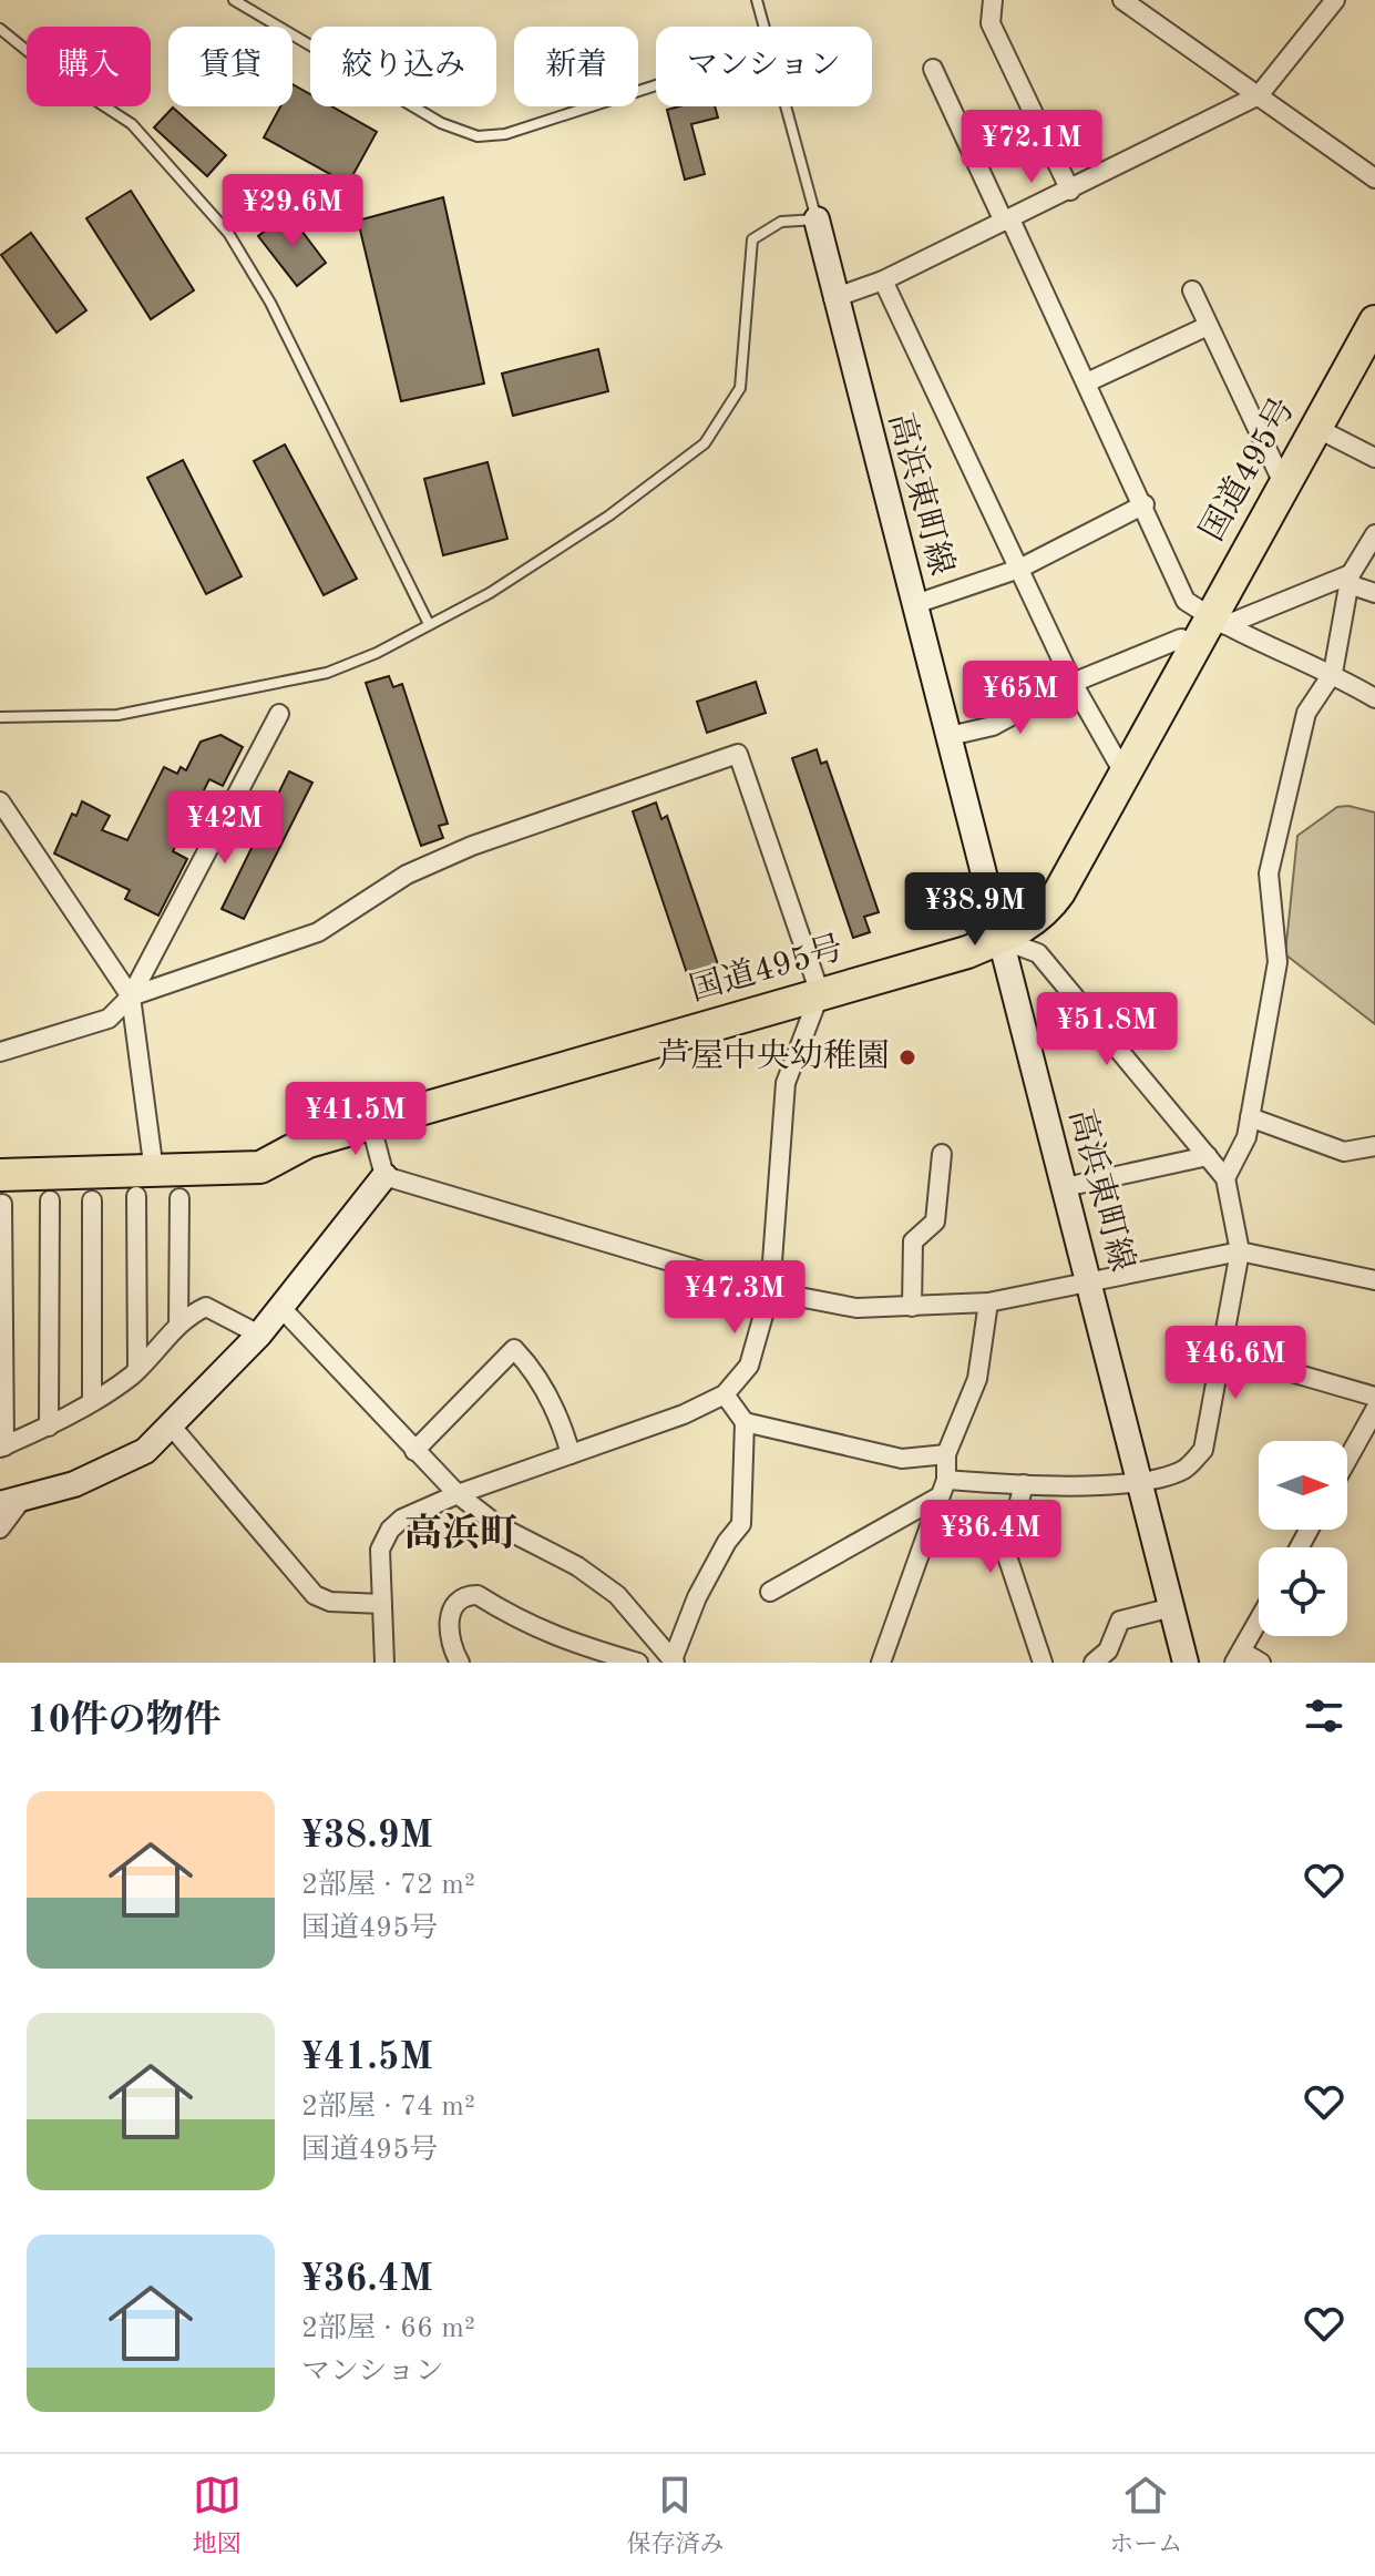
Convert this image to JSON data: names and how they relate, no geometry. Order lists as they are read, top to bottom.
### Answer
{
  "streets": {
    "highway": ["国道495号"],
    "main road": ["高浜東町線"]
  },
  "crossings": [
    ["国道495号", "高浜東町線"]
  ],
  "districts": ["高浜町"],
  "places": ["芦屋中央幼稚園"],
  "north": "right",
  "page": {
    "chip": [
      "購入",
      "賃貸",
      "絞り込み",
      "新着",
      "マンション"
    ],
    "price": [
      "¥72.1M",
      "¥29.6M",
      "¥65M",
      "¥42M",
      "¥38.9M",
      "¥51.8M",
      "¥41.5M",
      "¥47.3M",
      "¥46.6M",
      "¥36.4M"
    ],
    "heading": "10件の物件",
    "list": [
      {
        "name": "¥38.9M",
        "note": "2部屋 · 72 m² · 国道495号"
      },
      {
        "name": "¥41.5M",
        "note": "2部屋 · 74 m² · 国道495号"
      },
      {
        "name": "¥36.4M",
        "note": "2部屋 · 66 m² · マンション"
      }
    ],
    "tabs": ["地図", "保存済み", "ホーム"]
  }
}
